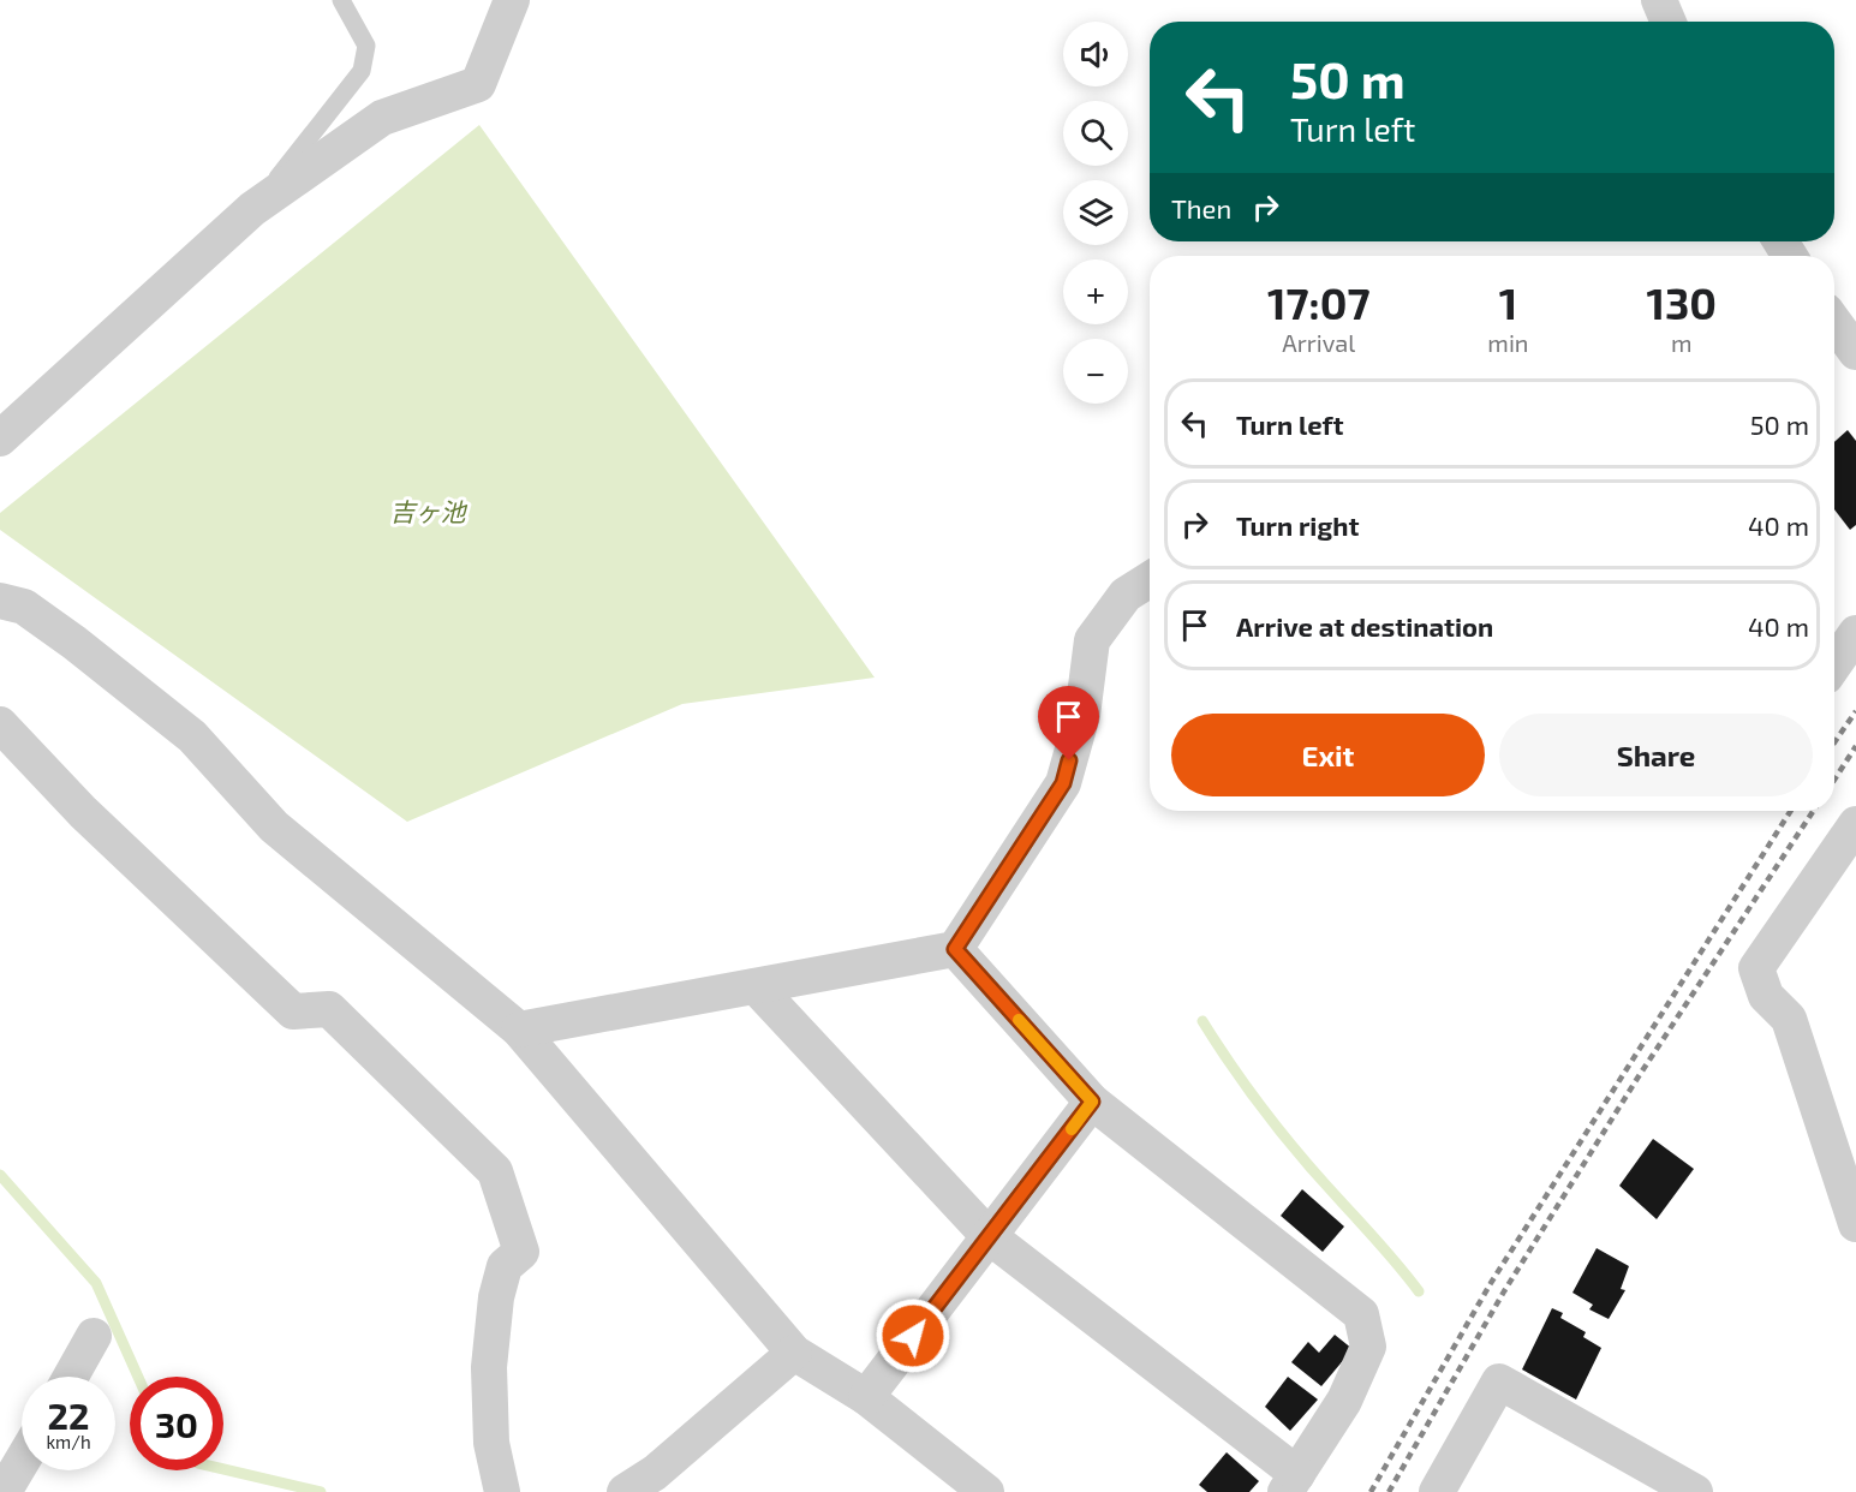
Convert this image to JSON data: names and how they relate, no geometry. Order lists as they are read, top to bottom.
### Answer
{
  "water": ["吉ヶ池"],
  "page": {
    "map_buttons": ["+", "−"],
    "turn": ["50 m", "Turn left"],
    "then": "Then",
    "eta": [
      "17:07",
      "Arrival",
      "1",
      "min",
      "130",
      "m"
    ],
    "list": [
      {
        "name": "Turn left",
        "value": "50 m"
      },
      {
        "name": "Turn right",
        "value": "40 m"
      },
      {
        "name": "Arrive at destination",
        "value": "40 m"
      }
    ],
    "buttons": ["Exit", "Share"],
    "speed": "22 km/h",
    "limit": "30"
  }
}
